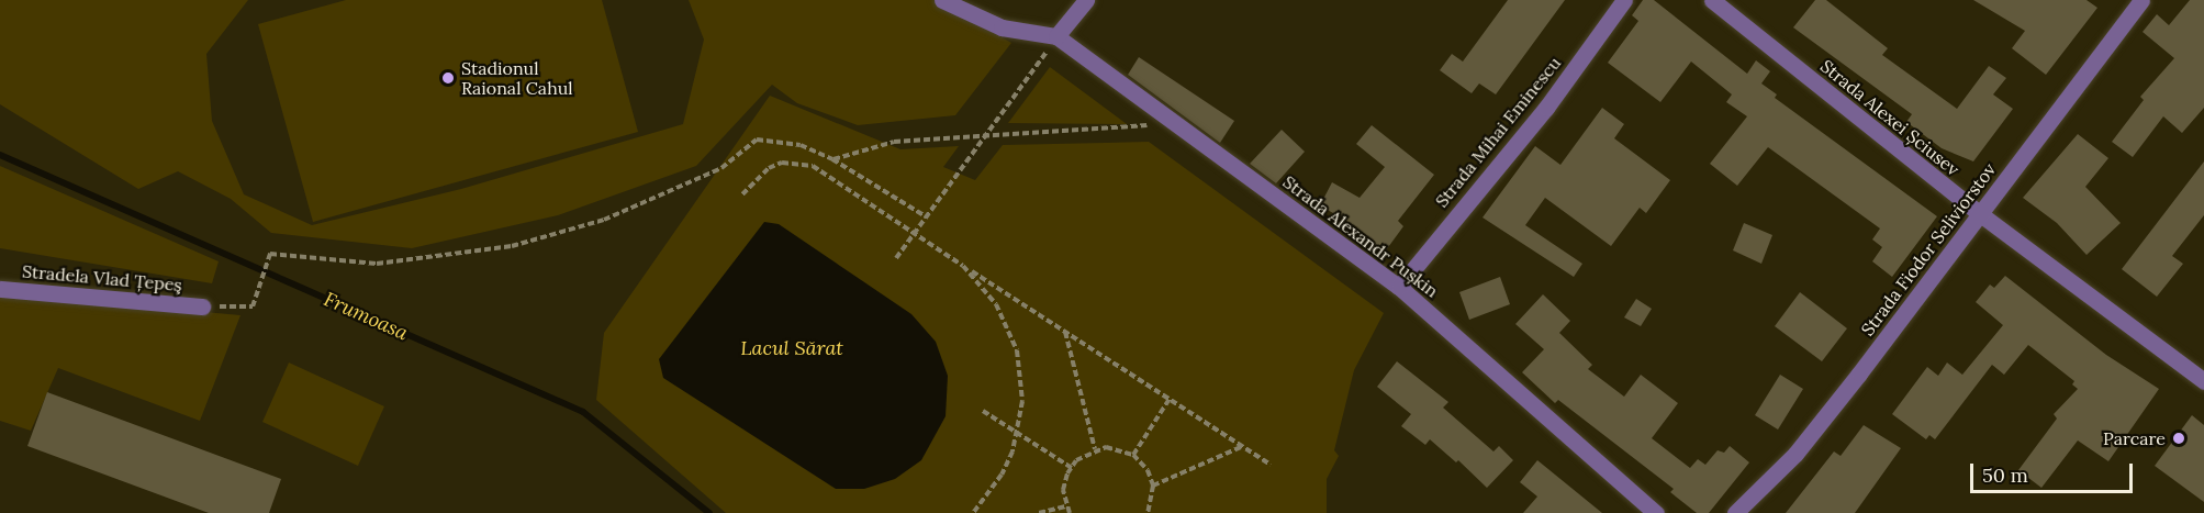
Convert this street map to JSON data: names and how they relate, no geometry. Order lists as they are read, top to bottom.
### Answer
{
  "streets": {
    "street": [
      "Strada Alexei Șciusev",
      "Strada Mihai Eminescu",
      "Strada Alexandr Pușkin",
      "Strada Fiodor Seliviorstov",
      "Stradela Vlad Țepeş"
    ]
  },
  "crossings": [
    ["Strada Alexei Șciusev", "Strada Fiodor Seliviorstov"],
    ["Strada Mihai Eminescu", "Strada Alexandr Pușkin"]
  ],
  "water": ["Frumoasa", "Lacul Sărat"],
  "places": ["Stadionul Raional Cahul", "Parcare"],
  "scale_bar": "50 m"
}
